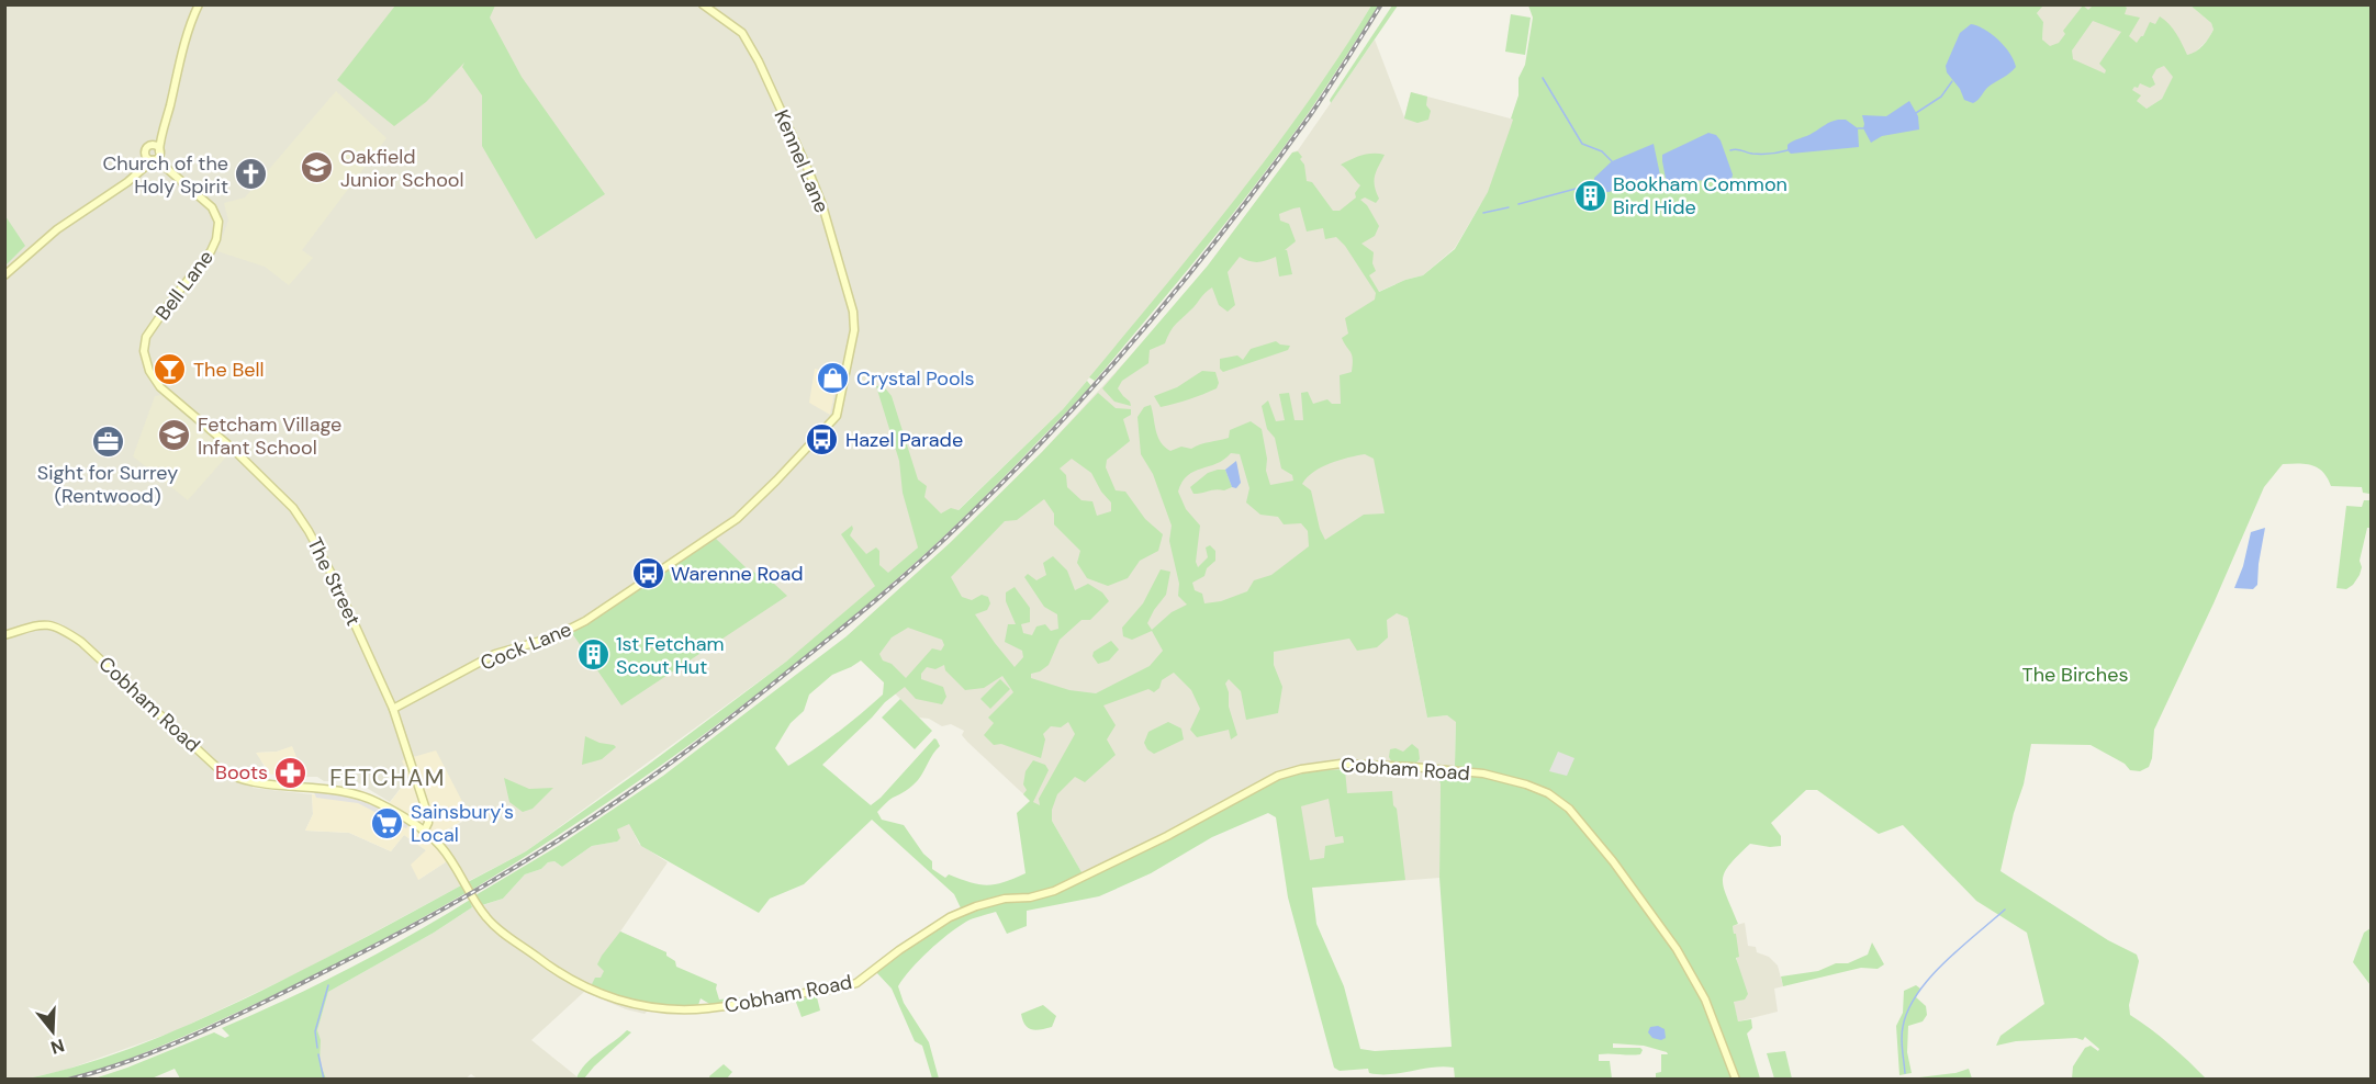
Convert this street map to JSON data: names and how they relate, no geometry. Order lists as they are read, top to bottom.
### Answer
{
  "streets": {
    "street": [
      "Kennel Lane",
      "Bell Lane",
      "The Street",
      "Cock Lane",
      "Cobham Road"
    ]
  },
  "crossings": [
    ["Kennel Lane", "Cock Lane"],
    ["Bell Lane", "The Street"],
    ["The Street", "Cock Lane"],
    ["The Street", "Cobham Road"]
  ],
  "districts": ["FETCHAM"],
  "parks": ["The Birches"],
  "places": {
    "school or university": ["Oakfield Junior School", "Fetcham Village Infant School"],
    "church": ["Church of the Holy Spirit"],
    "building": ["Bookham Common Bird Hide", "1st Fetcham Scout Hut"],
    "bar": ["The Bell"],
    "shop": ["Crystal Pools"],
    "bus stop": ["Hazel Parade", "Warenne Road"],
    "office": ["Sight for Surrey (Rentwood)"],
    "pharmacy": ["Boots"],
    "supermarket": ["Sainsbury's Local"]
  },
  "north": "bottom"
}
